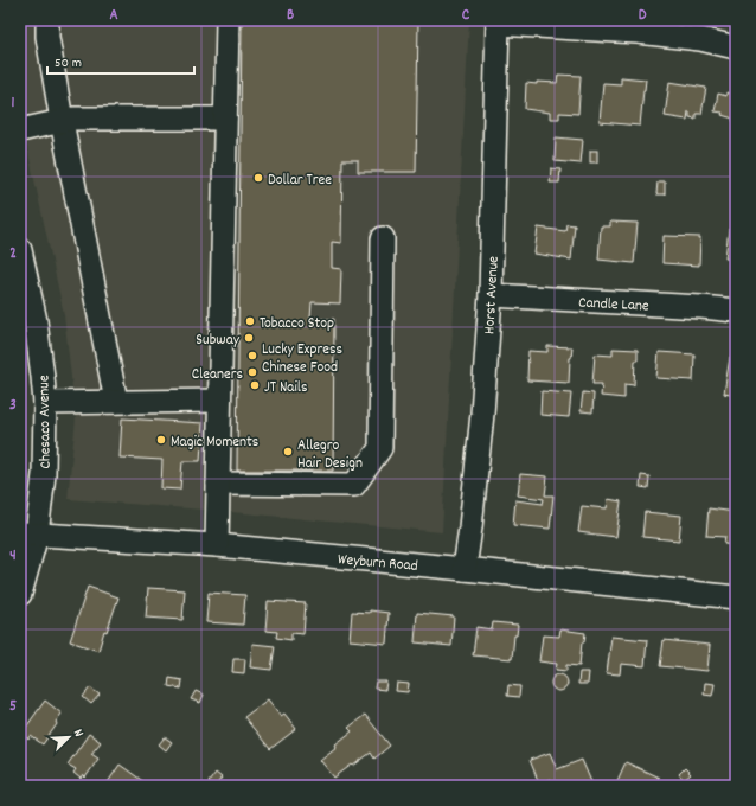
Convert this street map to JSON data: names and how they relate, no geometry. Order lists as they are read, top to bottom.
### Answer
{
  "streets": {
    "street": [
      "Horst Avenue",
      "Candle Lane",
      "Chesaco Avenue",
      "Weyburn Road"
    ]
  },
  "crossings": [
    ["Horst Avenue", "Candle Lane"],
    ["Horst Avenue", "Weyburn Road"],
    ["Chesaco Avenue", "Weyburn Road"]
  ],
  "places": [
    "Dollar Tree",
    "Tobacco Stop",
    "Subway",
    "Lucky Express Chinese Food",
    "Cleaners",
    "JT Nails",
    "Magic Moments",
    "Allegro Hair Design"
  ],
  "scale_bar": "50 m",
  "north": "top right",
  "grid": {
    "columns": [
      "A",
      "B",
      "C",
      "D"
    ],
    "rows": [
      "1",
      "2",
      "3",
      "4",
      "5"
    ]
  }
}
